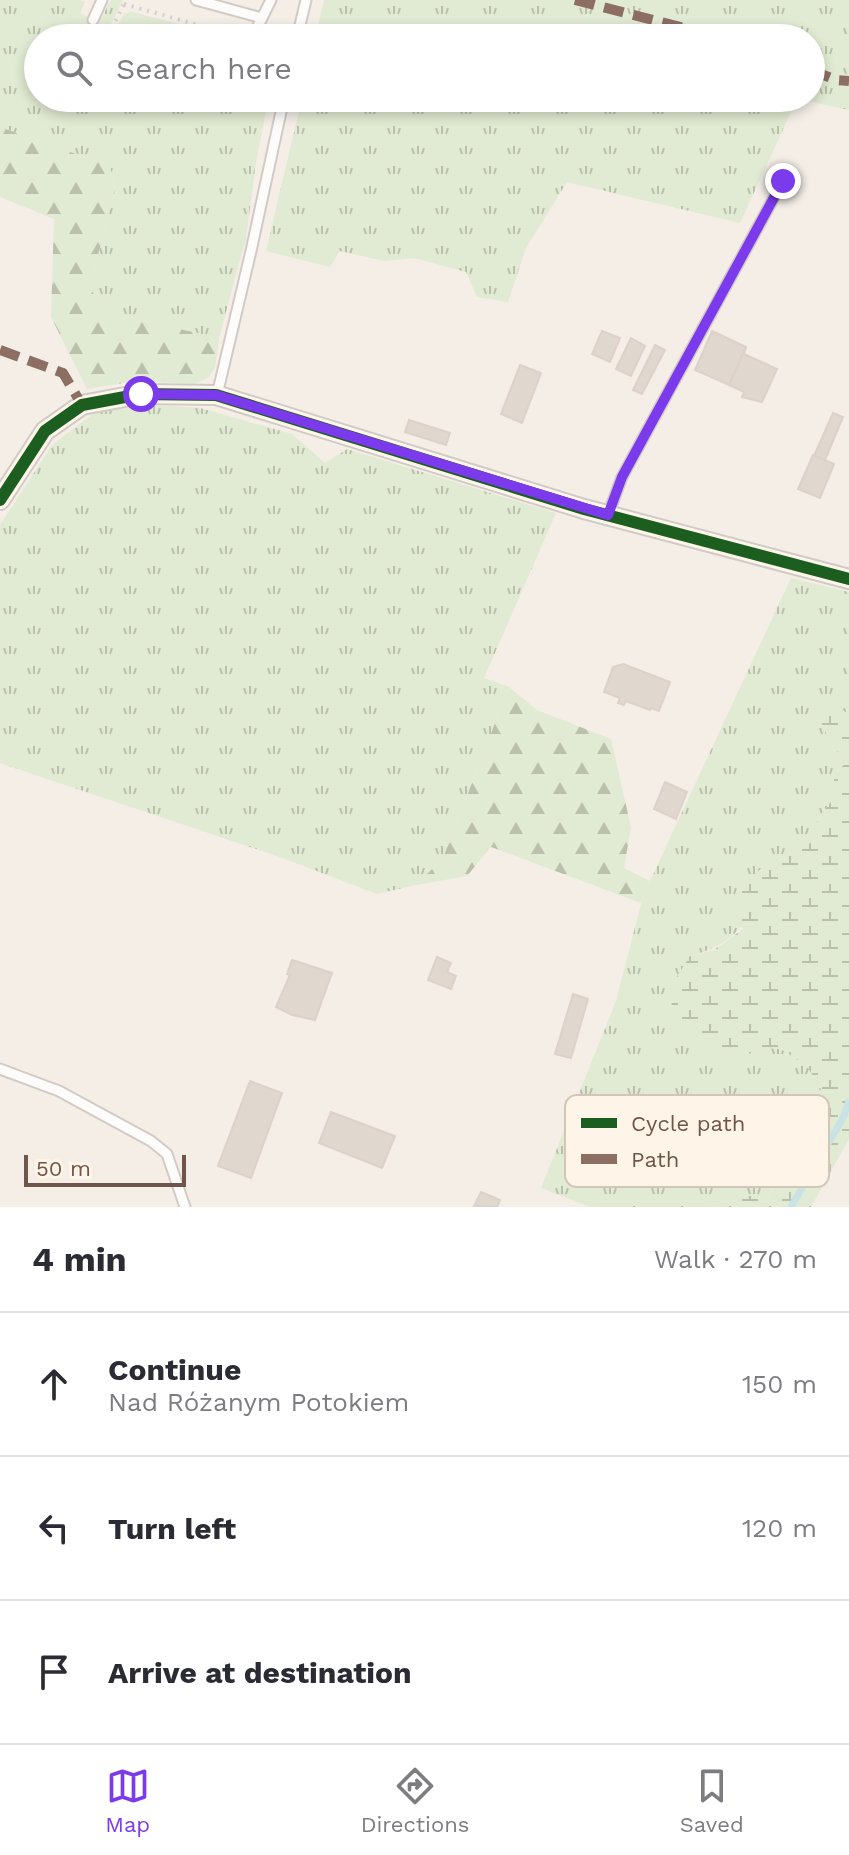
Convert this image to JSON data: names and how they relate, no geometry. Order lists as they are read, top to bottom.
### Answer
{
  "legend": ["Cycle path", "Path"],
  "scale_bar": "50 m",
  "page": {
    "search": "Search here",
    "scale": "50 m",
    "heading": ["4 min", "Walk · 270 m"],
    "list": [
      ["Continue", "Nad Różanym Potokiem", "150 m"],
      ["Turn left", "120 m"],
      "Arrive at destination"
    ],
    "nav": ["Map", "Directions", "Saved"]
  }
}
